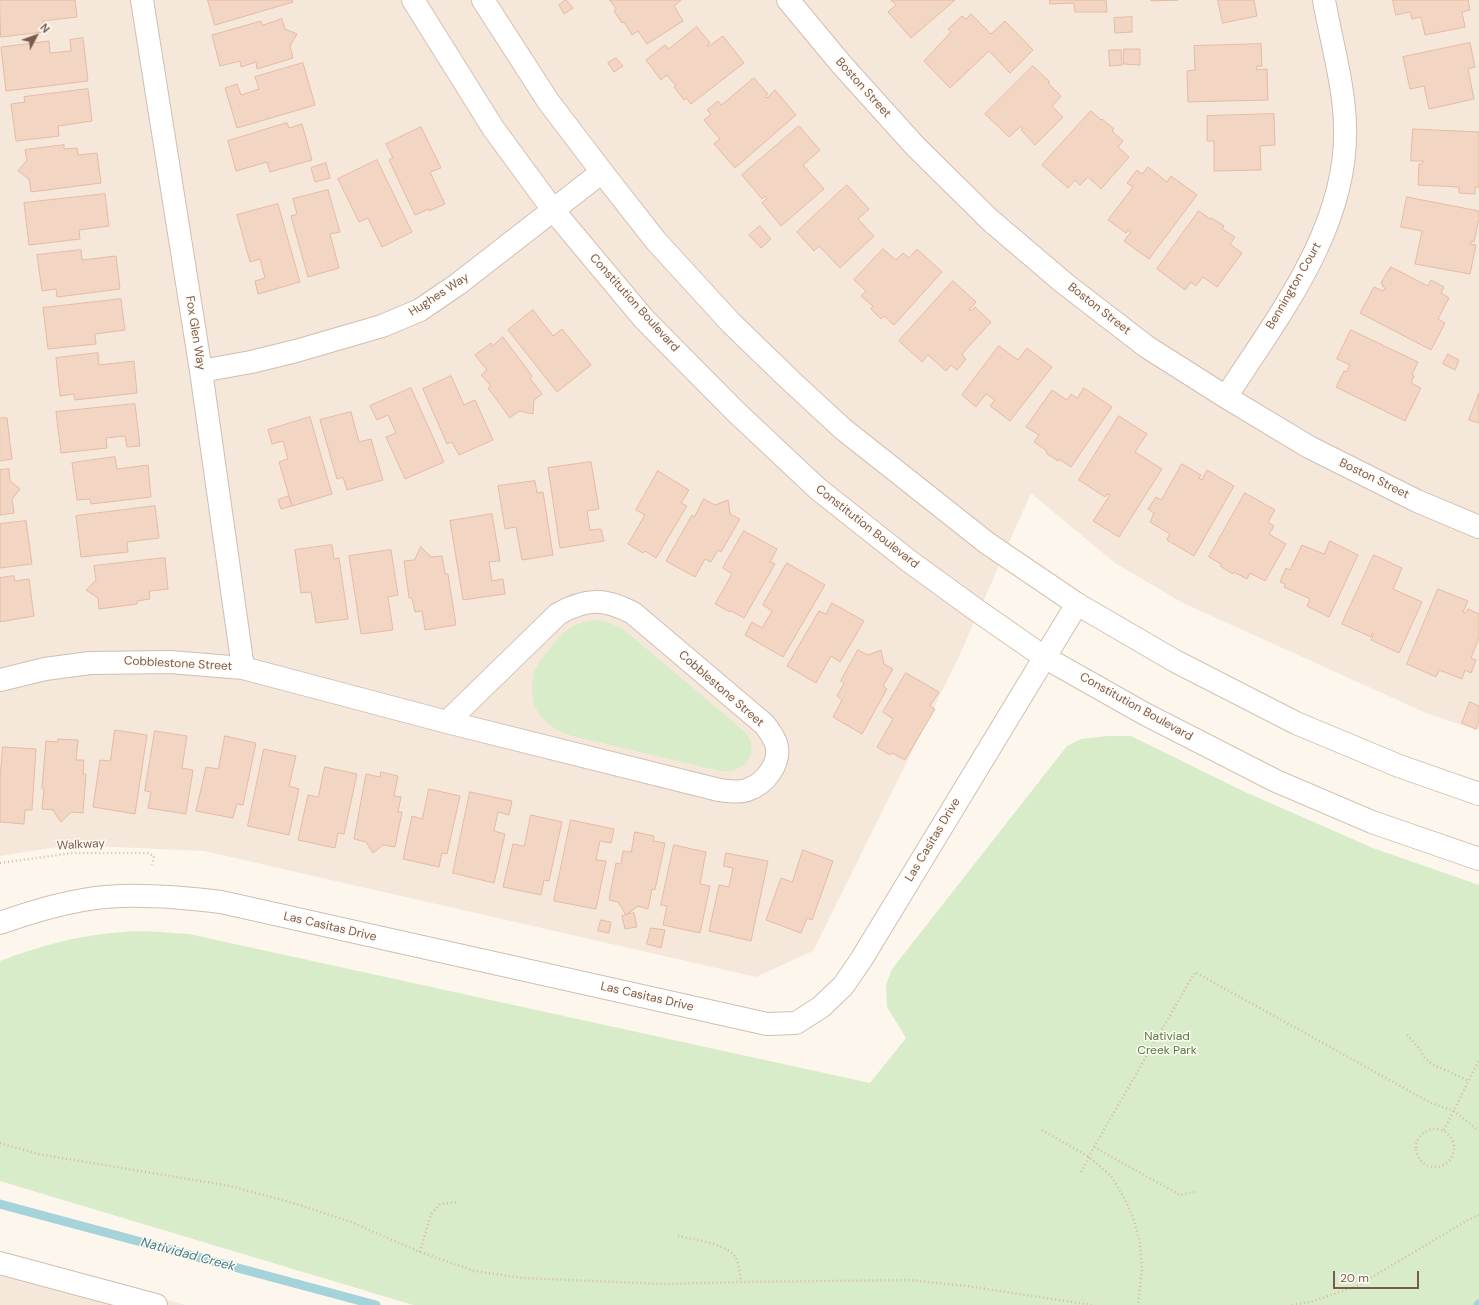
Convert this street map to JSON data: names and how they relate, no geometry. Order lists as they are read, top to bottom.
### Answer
{
  "streets": {
    "street": [
      "Boston Street",
      "Bennington Court",
      "Hughes Way",
      "Constitution Boulevard",
      "Fox Glen Way",
      "Cobblestone Street",
      "Las Casitas Drive"
    ],
    "path": ["Walkway"]
  },
  "crossings": [
    ["Boston Street", "Bennington Court"],
    ["Hughes Way", "Constitution Boulevard"],
    ["Hughes Way", "Fox Glen Way"],
    ["Constitution Boulevard", "Las Casitas Drive"],
    ["Fox Glen Way", "Cobblestone Street"]
  ],
  "water": ["Natividad Creek"],
  "parks": ["Nativiad Creek Park"],
  "scale_bar": "20 m",
  "north": "top right"
}
